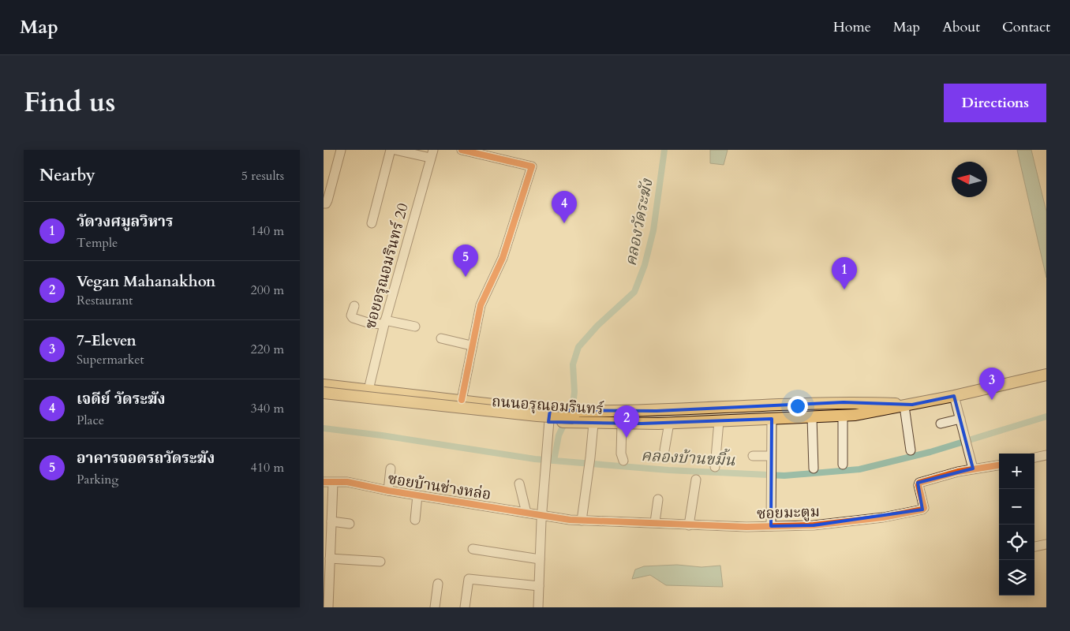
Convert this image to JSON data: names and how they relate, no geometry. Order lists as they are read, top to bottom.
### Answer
{
  "streets": {
    "main road": ["ถนนอรุณอมรินทร์"],
    "street": ["ซอยอรุณอมรินทร์ 20", "ซอยบ้านช่างหล่อ", "ซอยมะตูม"]
  },
  "crossings": [
    ["ซอยอรุณอมรินทร์ 20", "ถนนอรุณอมรินทร์"],
    ["ซอยบ้านช่างหล่อ", "ซอยมะตูม"]
  ],
  "water": ["คลองวัดระฆัง", "คลองบ้านขมิ้น"],
  "north": "left",
  "page": {
    "header": "Map",
    "nav": [
      "Home",
      "Map",
      "About",
      "Contact"
    ],
    "title": "Find us",
    "buttons": "Directions",
    "heading": ["Nearby", "5 results"],
    "pins": [
      "4",
      "5",
      "1",
      "3",
      "2"
    ],
    "list": [
      {
        "mark": "1",
        "name": "วัดวงศมูลวิหาร",
        "note": "Temple",
        "value": "140 m"
      },
      {
        "mark": "2",
        "name": "Vegan Mahanakhon",
        "note": "Restaurant",
        "value": "200 m"
      },
      {
        "mark": "3",
        "name": "7-Eleven",
        "note": "Supermarket",
        "value": "220 m"
      },
      {
        "mark": "4",
        "name": "เจดีย์ วัดระฆัง",
        "note": "Place",
        "value": "340 m"
      },
      {
        "mark": "5",
        "name": "อาคารจอดรถวัดระฆัง",
        "note": "Parking",
        "value": "410 m"
      }
    ],
    "map_buttons": ["+", "−"]
  }
}
